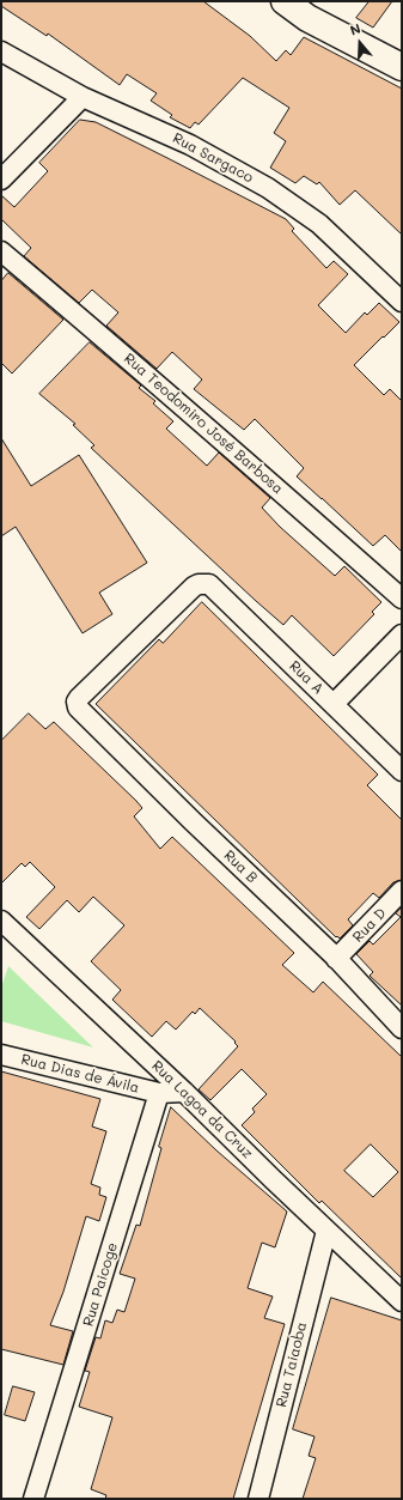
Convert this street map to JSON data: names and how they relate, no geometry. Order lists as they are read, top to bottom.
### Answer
{
  "streets": {
    "street": [
      "Rua Sargaco",
      "Rua Teodomiro José Barbosa",
      "Rua A",
      "Rua B",
      "Rua D",
      "Rua Dias de Ávila",
      "Rua Lagoa da Cruz",
      "Rua Paicoge",
      "Rua Taiaoba"
    ]
  },
  "crossings": [
    ["Rua A", "Rua B"],
    ["Rua B", "Rua D"],
    ["Rua Dias de Ávila", "Rua Paicoge"],
    ["Rua Lagoa da Cruz", "Rua Taiaoba"]
  ],
  "north": "top"
}
